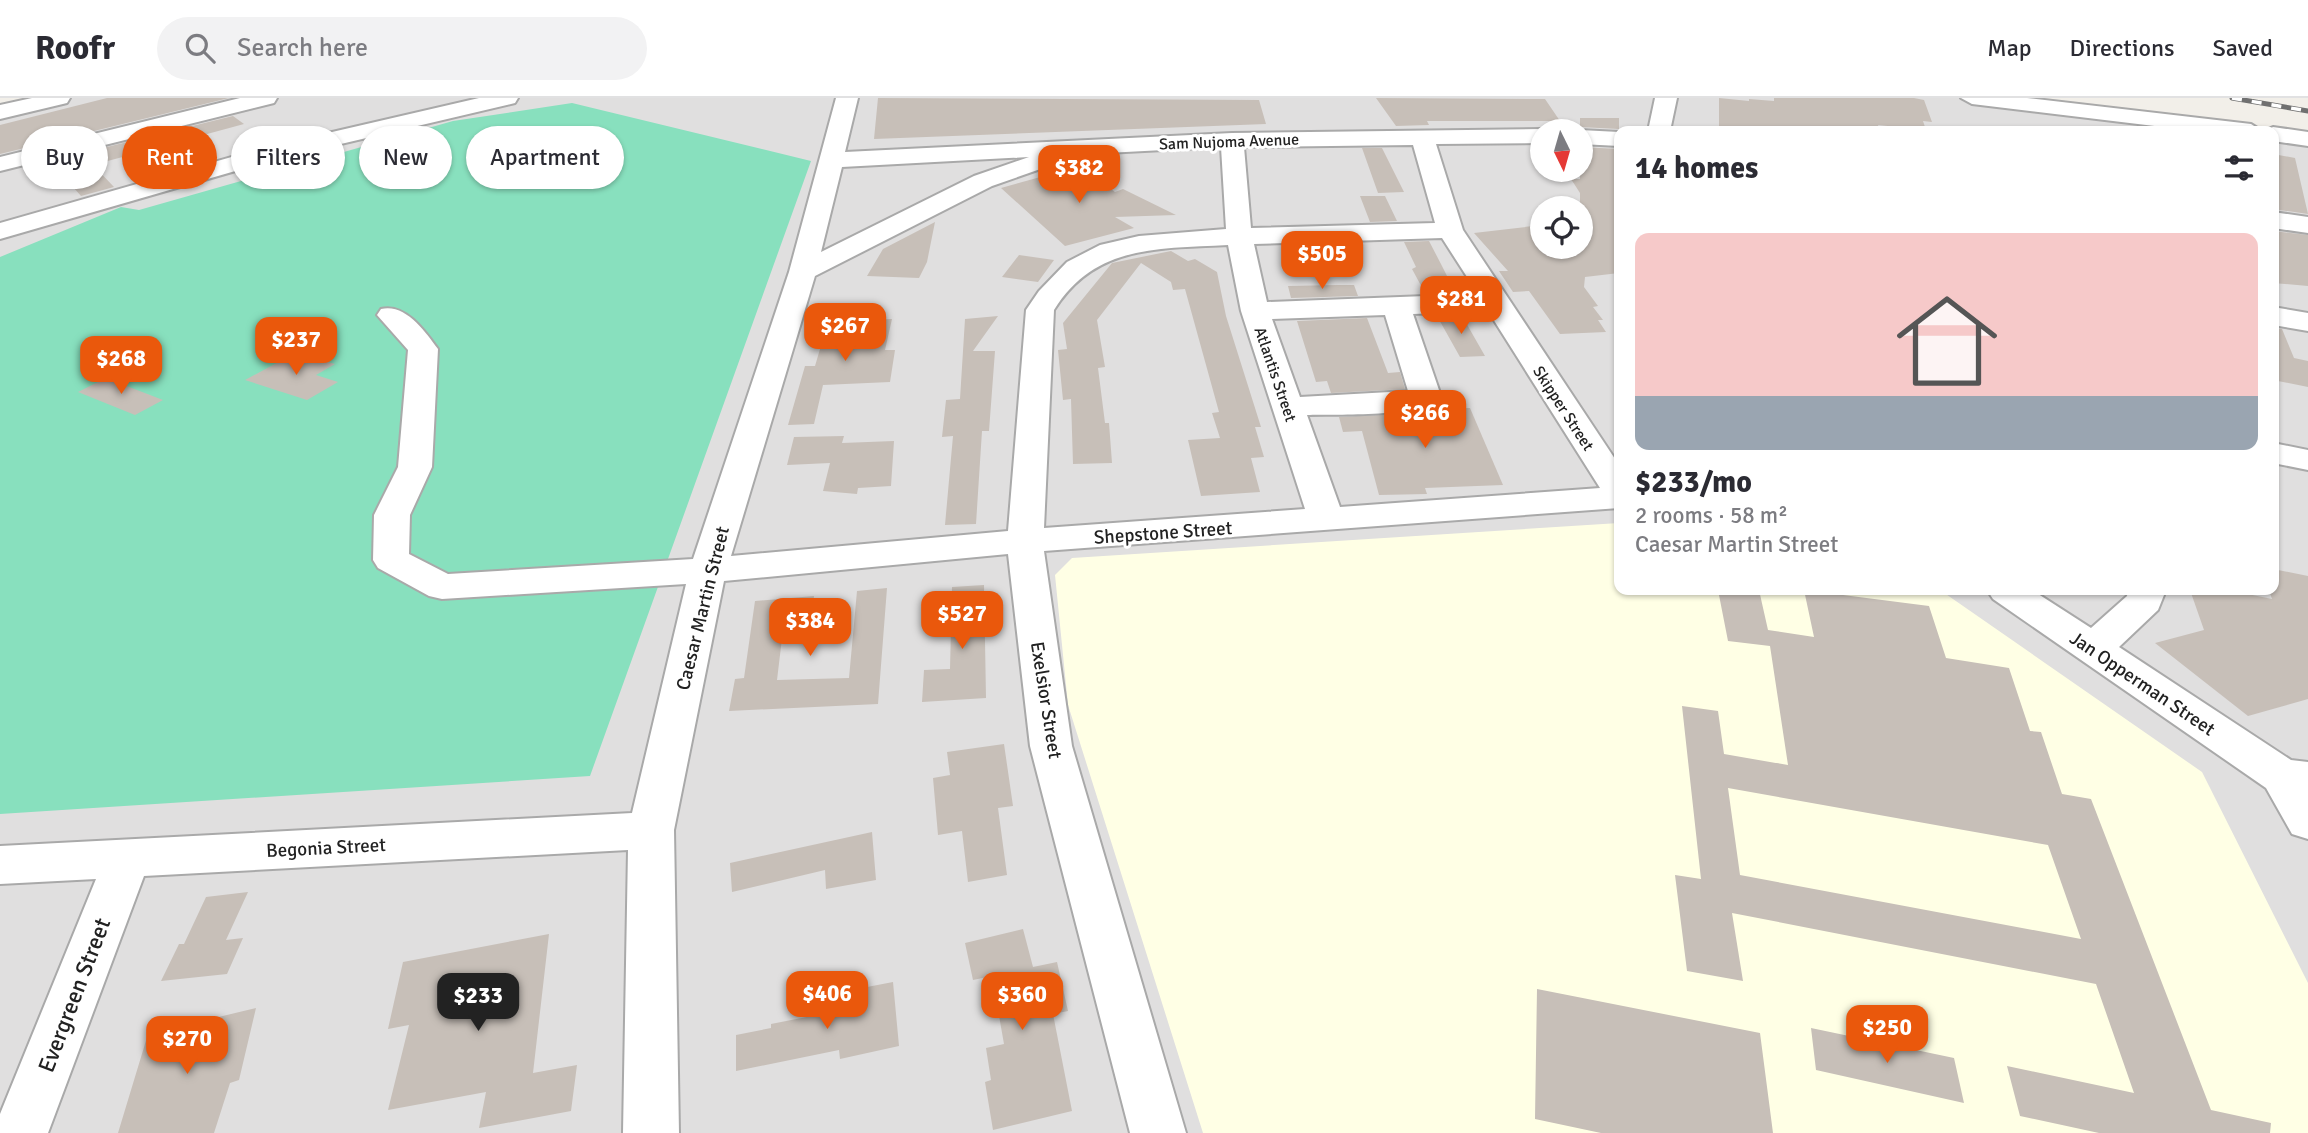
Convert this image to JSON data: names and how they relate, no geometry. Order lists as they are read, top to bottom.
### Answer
{
  "streets": {
    "street": [
      "Sam Nujoma Avenue",
      "Atlantis Street",
      "Skipper Street",
      "Shepstone Street",
      "Caesar Martin Street",
      "Jan Opperman Street",
      "Exelsior Street",
      "Begonia Street",
      "Evergreen Street"
    ]
  },
  "crossings": [
    ["Sam Nujoma Avenue", "Atlantis Street"],
    ["Sam Nujoma Avenue", "Skipper Street"],
    ["Sam Nujoma Avenue", "Caesar Martin Street"],
    ["Atlantis Street", "Shepstone Street"],
    ["Atlantis Street", "Exelsior Street"],
    ["Skipper Street", "Exelsior Street"],
    ["Shepstone Street", "Caesar Martin Street"],
    ["Shepstone Street", "Exelsior Street"],
    ["Caesar Martin Street", "Begonia Street"],
    ["Begonia Street", "Evergreen Street"]
  ],
  "north": "bottom",
  "page": {
    "header": "Roofr",
    "search": "Search here",
    "nav": ["Map", "Directions", "Saved"],
    "chip": [
      "Buy",
      "Rent",
      "Filters",
      "New",
      "Apartment"
    ],
    "heading": "14 homes",
    "price": [
      "$382",
      "$505",
      "$281",
      "$267",
      "$237",
      "$268",
      "$266",
      "$527",
      "$384",
      "$406",
      "$360",
      "$233",
      "$250",
      "$270"
    ],
    "list": [
      {
        "name": "$233/mo",
        "note": "2 rooms · 58 m² · Caesar Martin Street"
      }
    ]
  }
}
